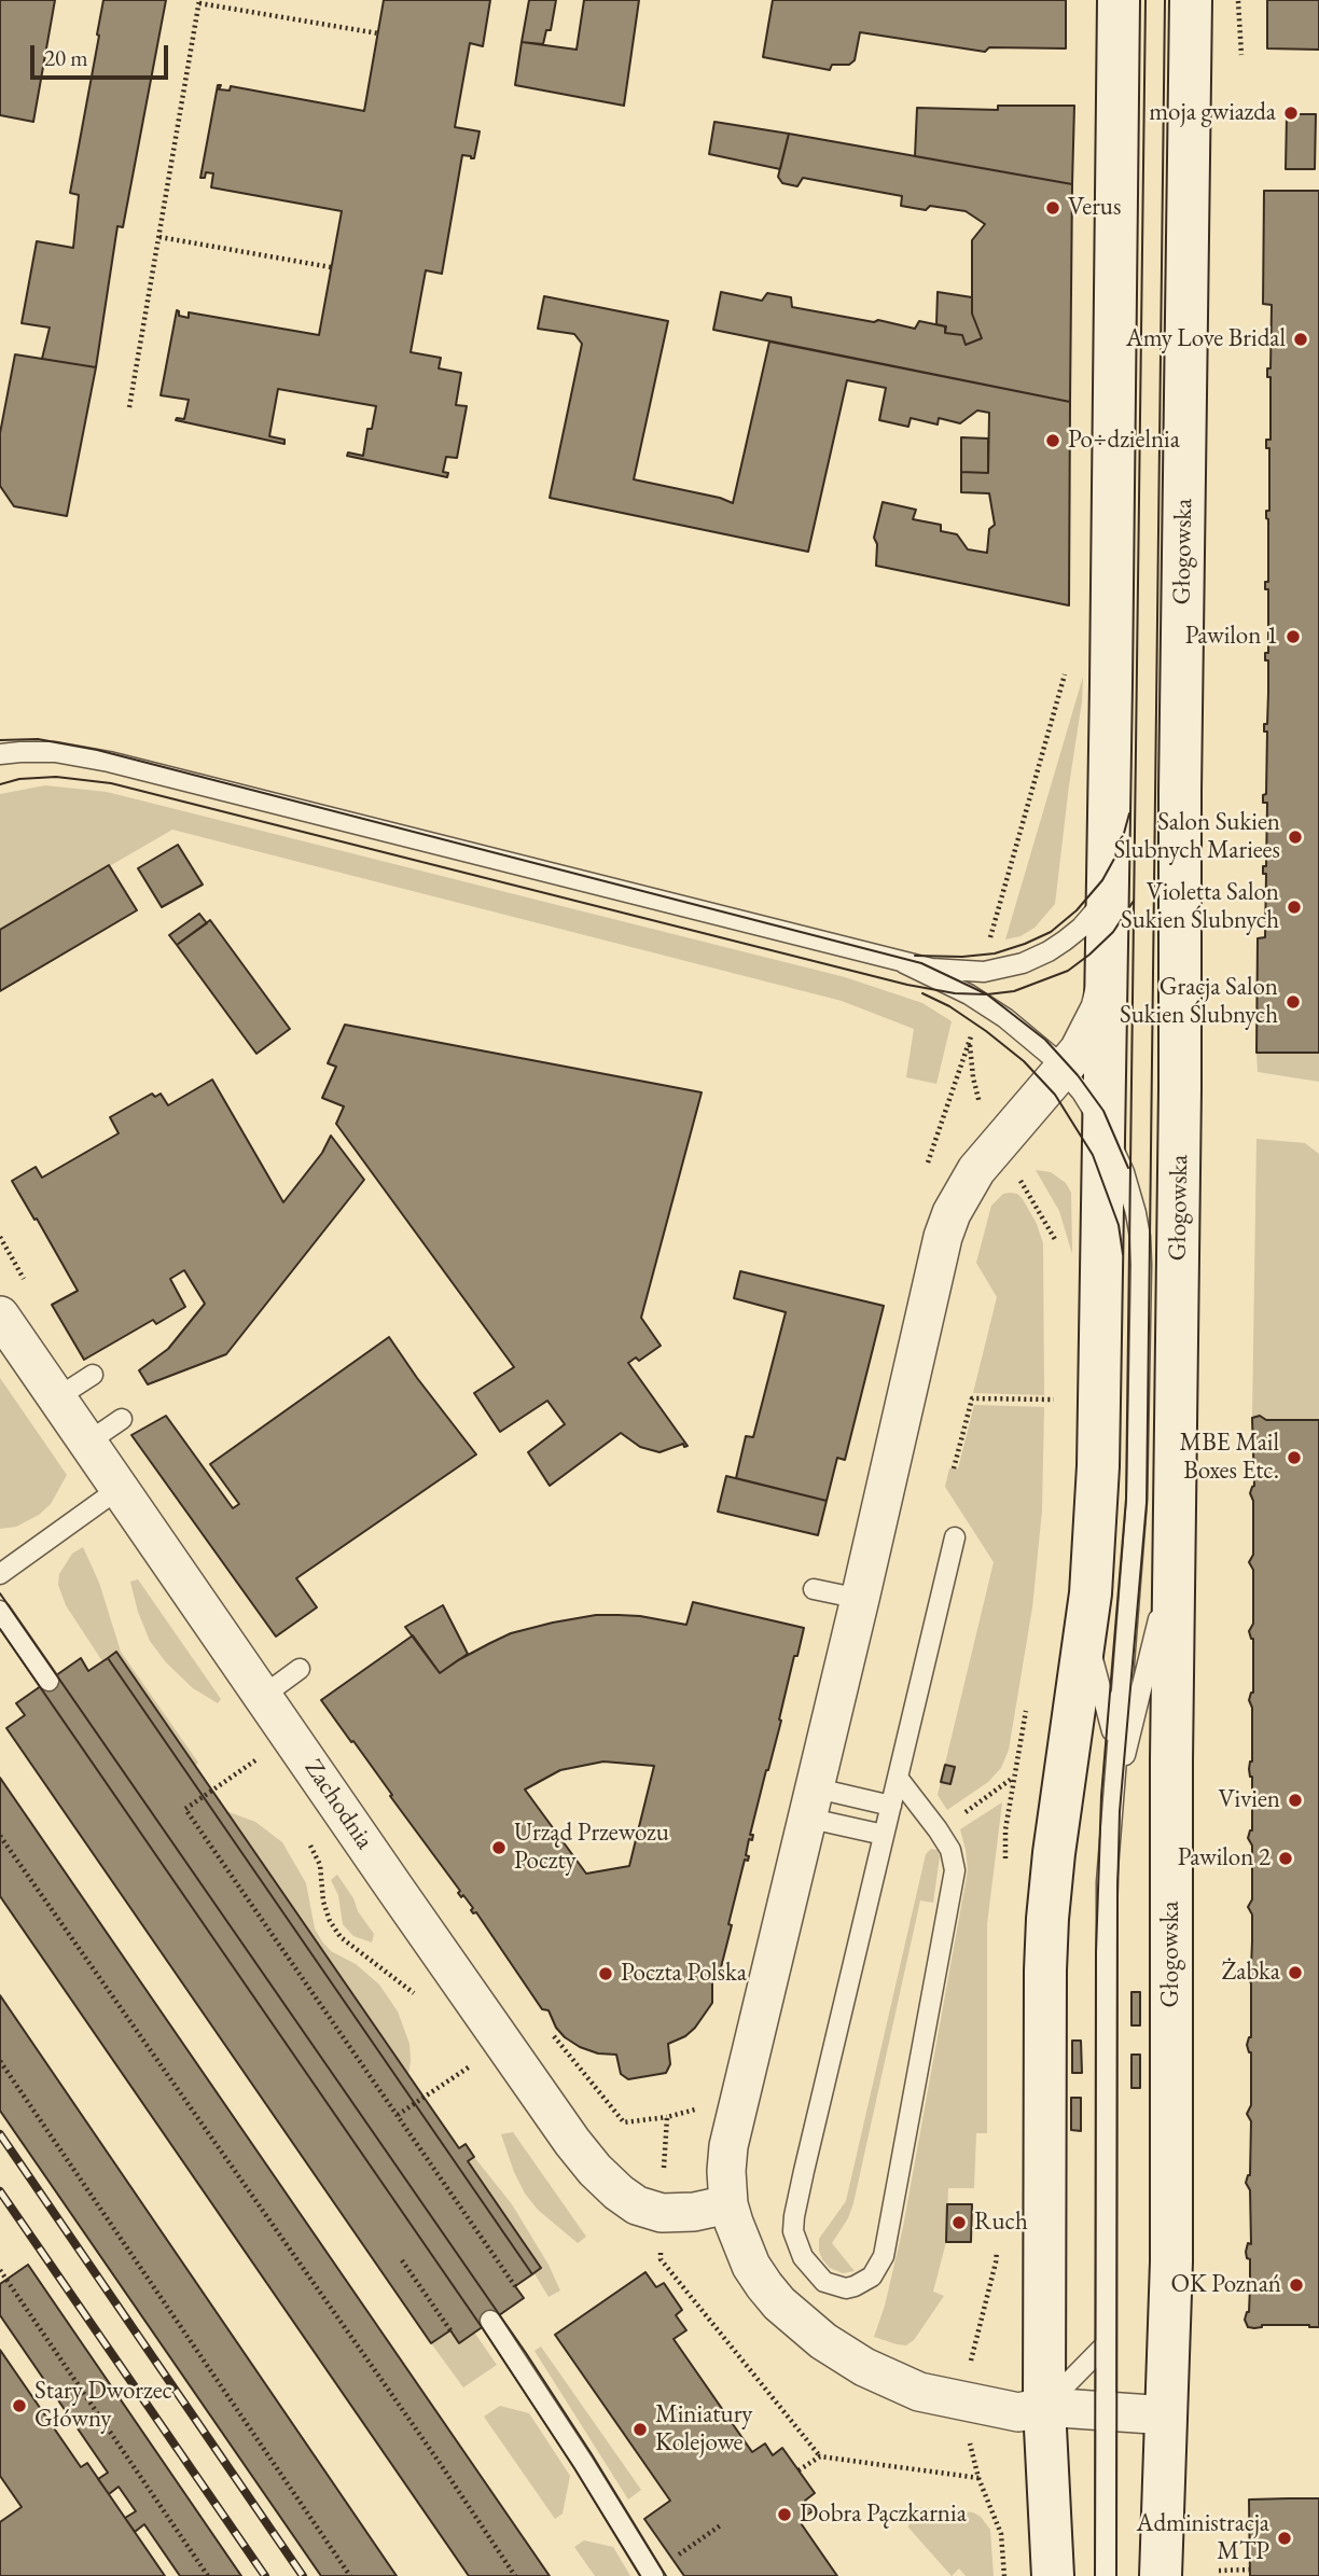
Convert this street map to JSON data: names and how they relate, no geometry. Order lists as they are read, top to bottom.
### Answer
{
  "streets": {
    "street": ["Głogowska", "Zachodnia"]
  },
  "places": [
    "moja gwiazda",
    "Verus",
    "Amy Love Bridal",
    "Po÷dzielnia",
    "Pawilon 1",
    "Salon Sukien Ślubnych Mariees",
    "Violetta Salon Sukien Ślubnych",
    "Gracja Salon Sukien Ślubnych",
    "MBE Mail Boxes Etc.",
    "Vivien",
    "Urząd Przewozu Poczty",
    "Pawilon 2",
    "Żabka",
    "Poczta Polska",
    "Ruch",
    "OK Poznań",
    "Stary Dworzec Główny",
    "Miniatury Kolejowe",
    "Dobra Pączkarnia",
    "Administracja MTP"
  ],
  "scale_bar": "20 m"
}
